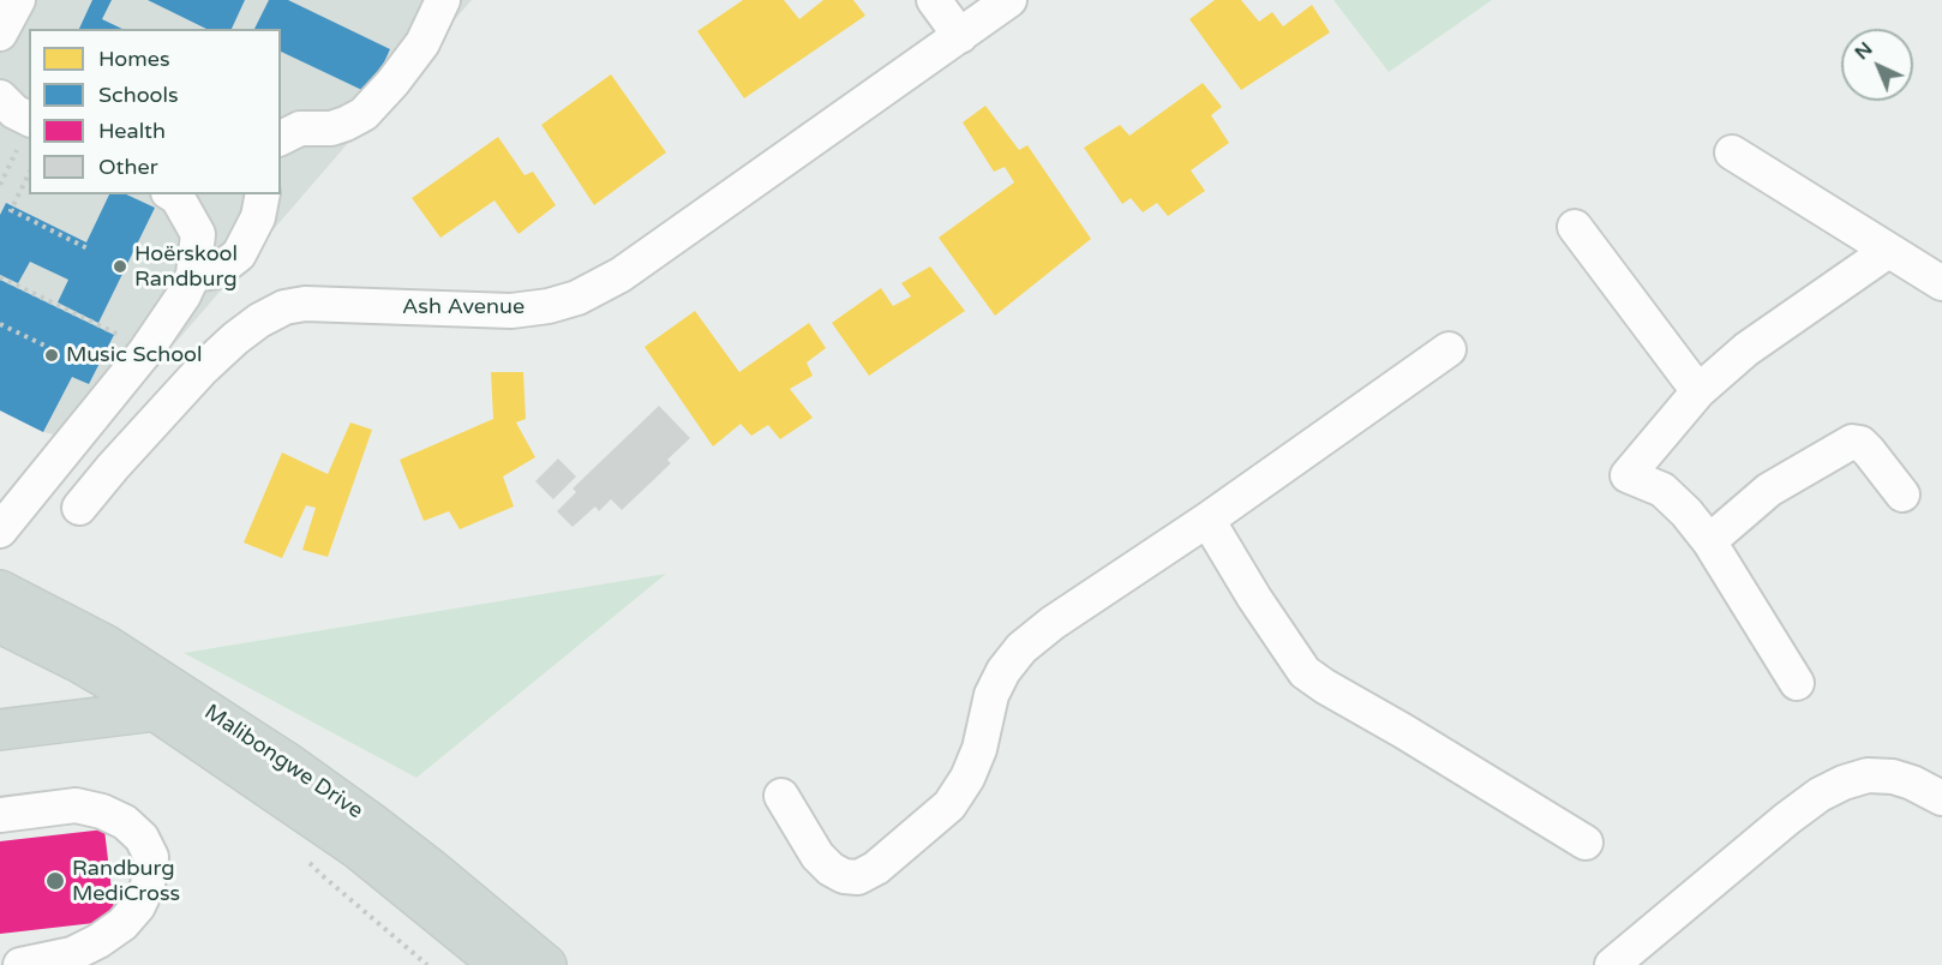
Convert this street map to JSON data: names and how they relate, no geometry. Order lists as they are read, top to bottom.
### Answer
{
  "streets": {
    "main road": ["Malibongwe Drive"],
    "street": ["Ash Avenue"]
  },
  "places": ["Hoërskool Randburg", "Music School", "Randburg MediCross"],
  "legend": [
    "Homes",
    "Schools",
    "Health",
    "Other"
  ],
  "north": "top left"
}
